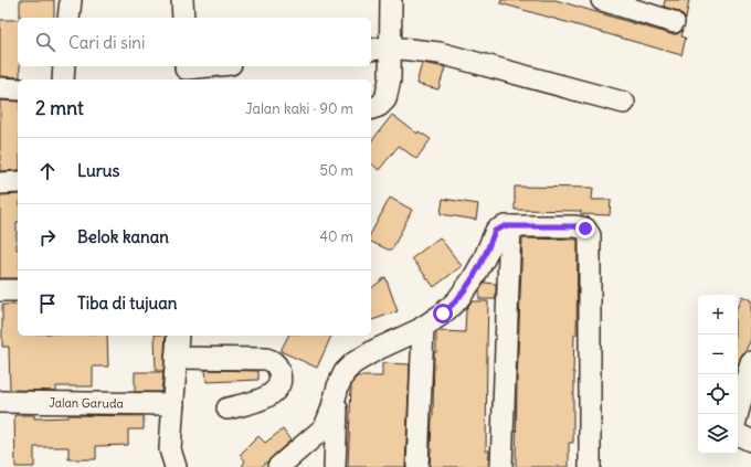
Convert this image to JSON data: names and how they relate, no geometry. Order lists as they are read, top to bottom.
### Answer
{
  "streets": {
    "street": ["Jalan Garuda"]
  },
  "page": {
    "search": "Cari di sini",
    "heading": ["2 mnt", "Jalan kaki · 90 m"],
    "list": [
      ["Lurus", "50 m"],
      ["Belok kanan", "40 m"],
      "Tiba di tujuan"
    ],
    "map_buttons": ["+", "−"]
  }
}
